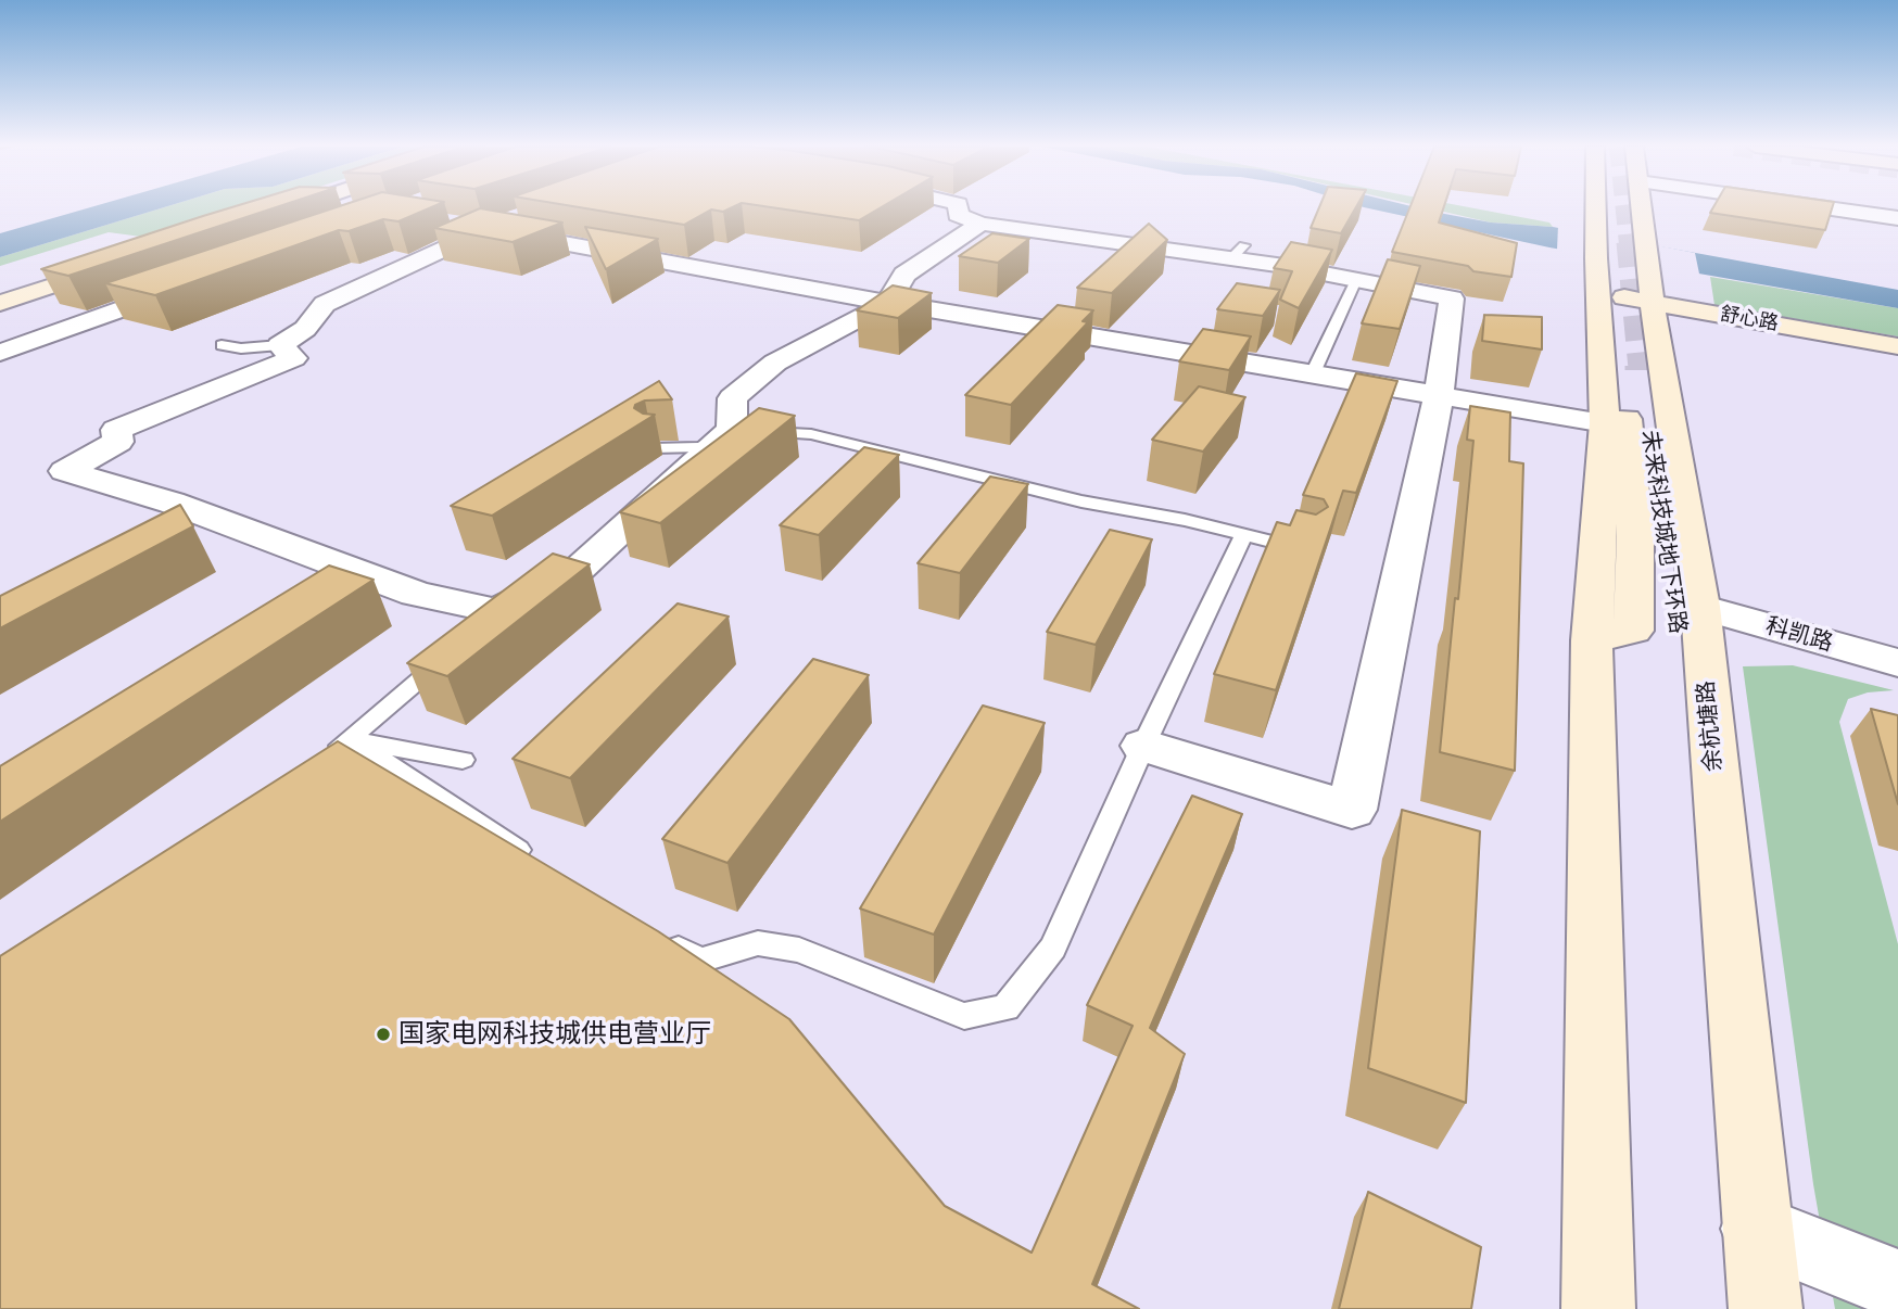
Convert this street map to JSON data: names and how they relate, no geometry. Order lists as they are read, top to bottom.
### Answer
{
  "streets": {
    "main road": ["舒心路", "未来科技城地下环路", "余杭塘路"],
    "street": ["科凯路"]
  },
  "crossings": [
    ["舒心路", "余杭塘路"],
    ["未来科技城地下环路", "余杭塘路"],
    ["科凯路", "余杭塘路"]
  ],
  "places": ["国家电网科技城供电营业厅"]
}
